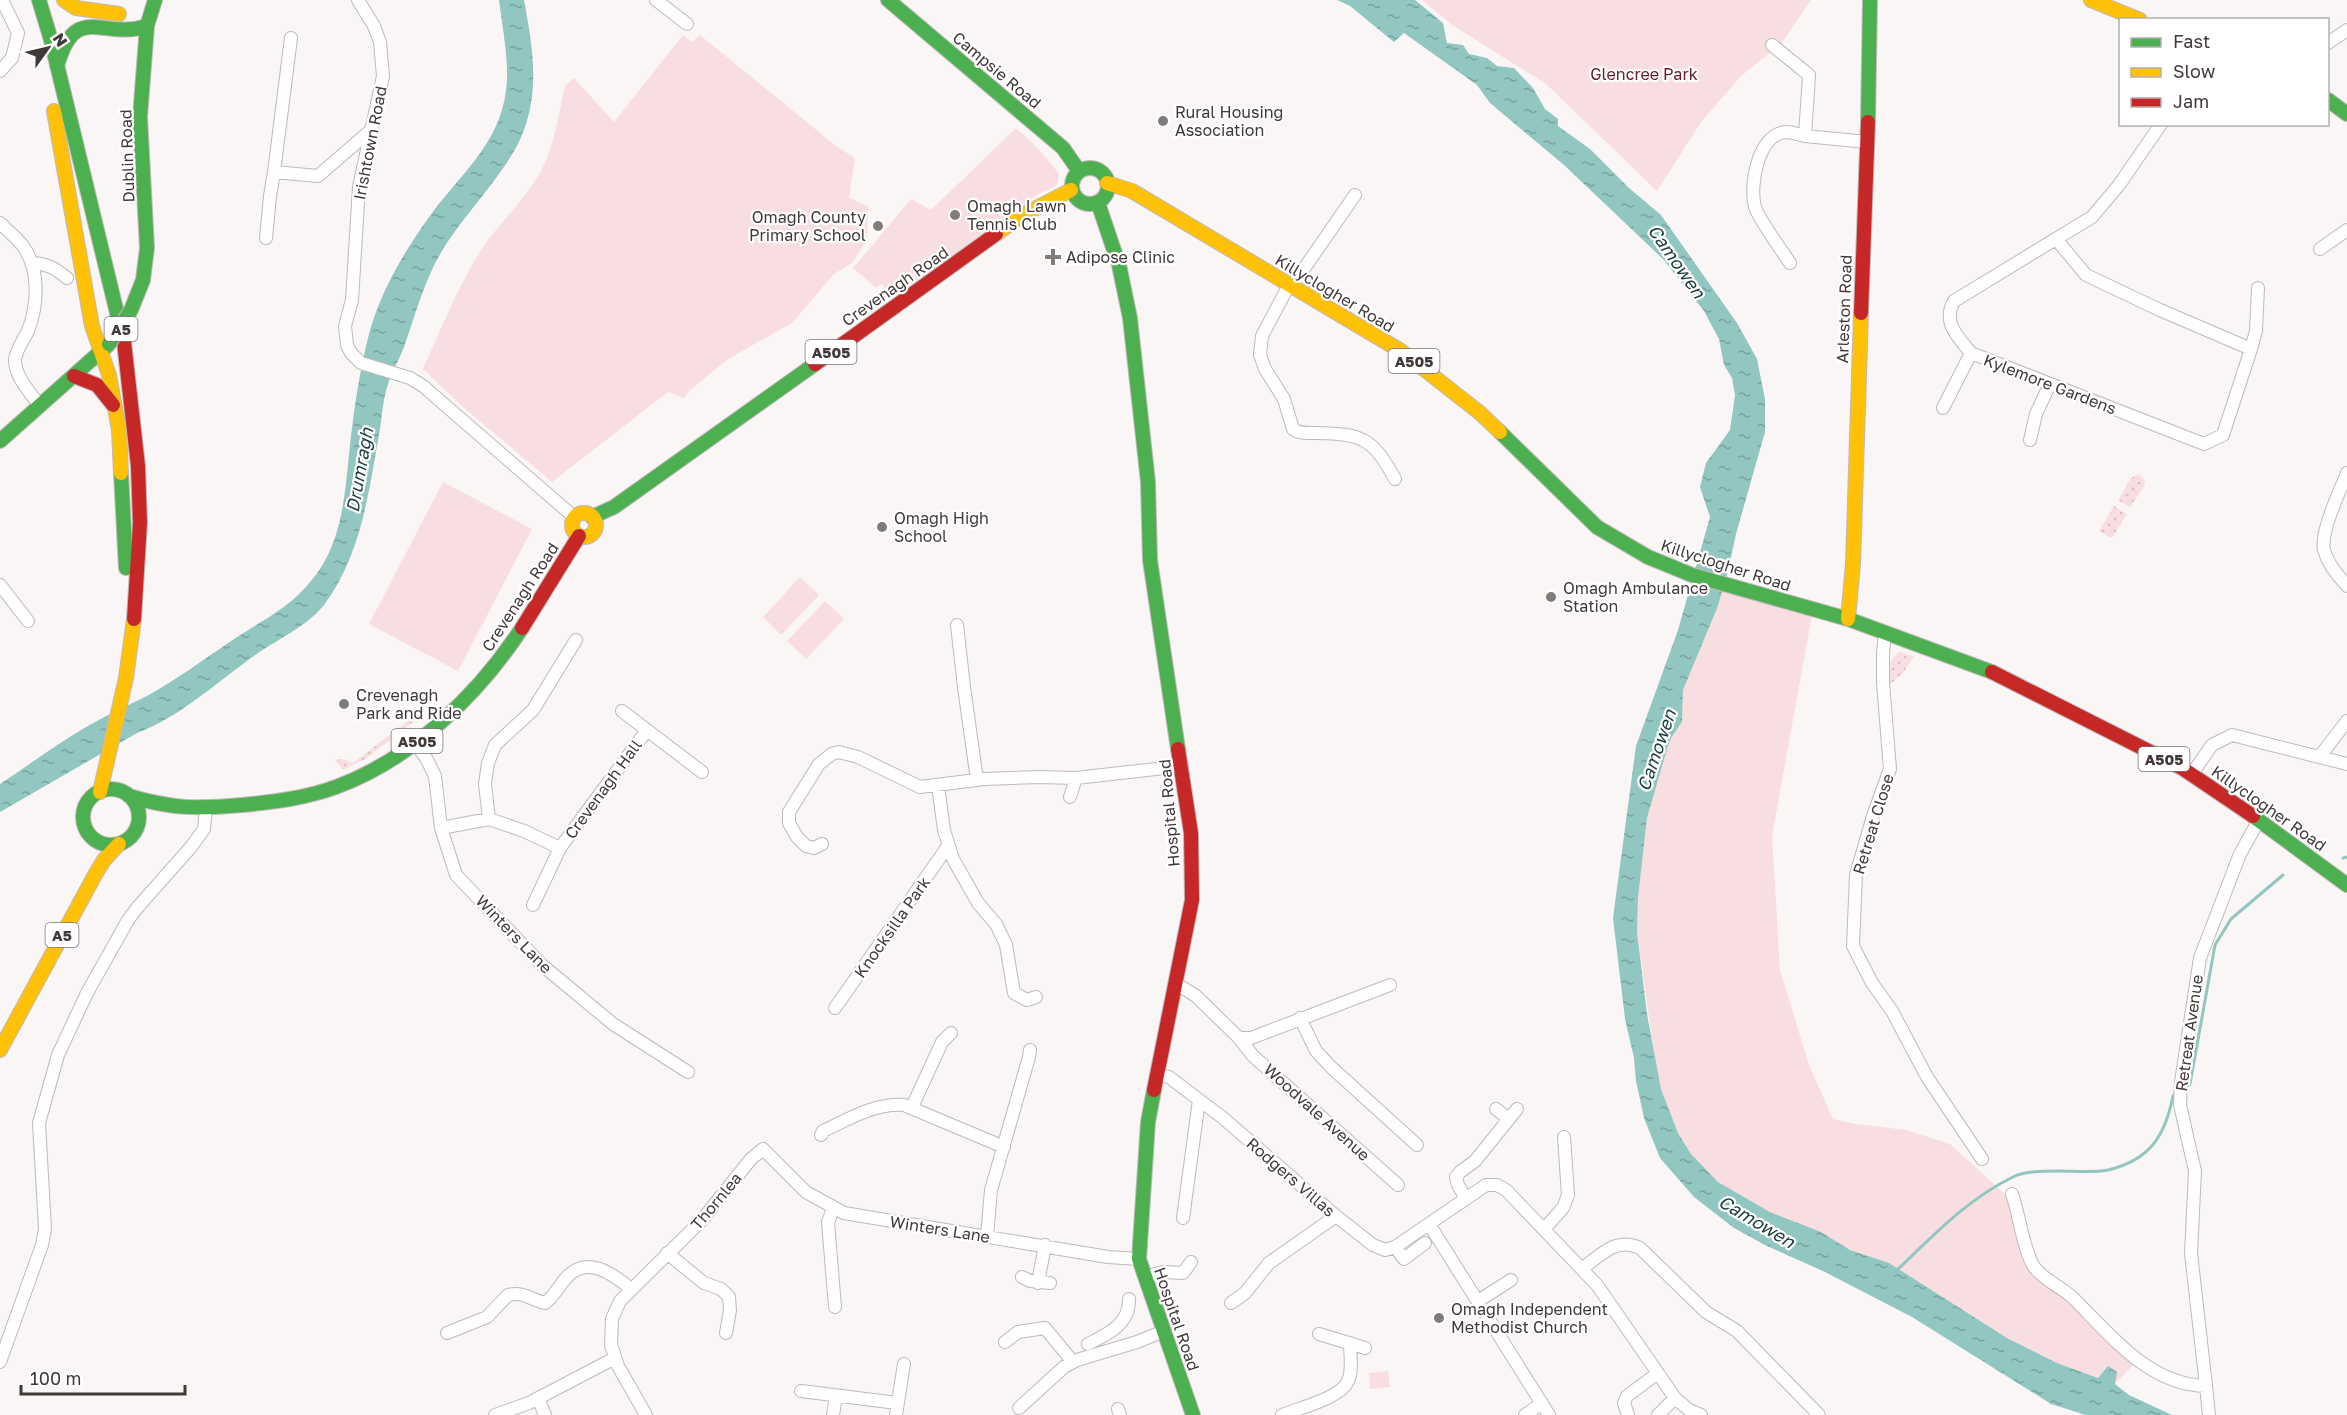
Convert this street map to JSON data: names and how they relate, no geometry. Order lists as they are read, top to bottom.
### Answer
{
  "streets": {
    "main road": [
      "Campsie Road",
      "Dublin Road",
      "Crevenagh Road",
      "Killyclogher Road",
      "Arleston Road",
      "A5",
      "A505",
      "Hospital Road"
    ],
    "street": [
      "Irishtown Road",
      "Kylemore Gardens",
      "Crevenagh Hall",
      "Retreat Close",
      "Knocksilla Park",
      "Winters Lane",
      "Retreat Avenue",
      "Woodvale Avenue",
      "Rodgers Villas",
      "Thornlea"
    ]
  },
  "crossings": [
    ["Campsie Road", "Crevenagh Road"],
    ["Campsie Road", "Killyclogher Road"],
    ["Campsie Road", "A505"],
    ["Campsie Road", "Hospital Road"],
    ["Irishtown Road", "Crevenagh Road"],
    ["Irishtown Road", "A505"],
    ["Crevenagh Road", "Killyclogher Road"],
    ["Crevenagh Road", "A5"],
    ["Crevenagh Road", "A505"],
    ["Crevenagh Road", "Hospital Road"],
    ["Crevenagh Road", "Winters Lane"],
    ["Killyclogher Road", "Arleston Road"],
    ["Killyclogher Road", "A505"],
    ["Killyclogher Road", "Hospital Road"],
    ["Killyclogher Road", "Retreat Close"],
    ["Killyclogher Road", "Retreat Avenue"],
    ["A505", "Hospital Road"],
    ["Crevenagh Hall", "Winters Lane"],
    ["Hospital Road", "Winters Lane"],
    ["Hospital Road", "Woodvale Avenue"],
    ["Hospital Road", "Rodgers Villas"],
    ["Winters Lane", "Thornlea"]
  ],
  "water": ["Camowen", "Drumragh"],
  "parks": ["Glencree Park"],
  "places": {
    "other": [
      "Rural Housing Association",
      "Omagh Lawn Tennis Club",
      "Omagh County Primary School",
      "Omagh High School",
      "Omagh Ambulance Station",
      "Crevenagh Park and Ride",
      "Omagh Independent Methodist Church"
    ],
    "health": ["Adipose Clinic"]
  },
  "legend": ["Fast", "Slow", "Jam"],
  "scale_bar": "100 m",
  "north": "top right"
}
